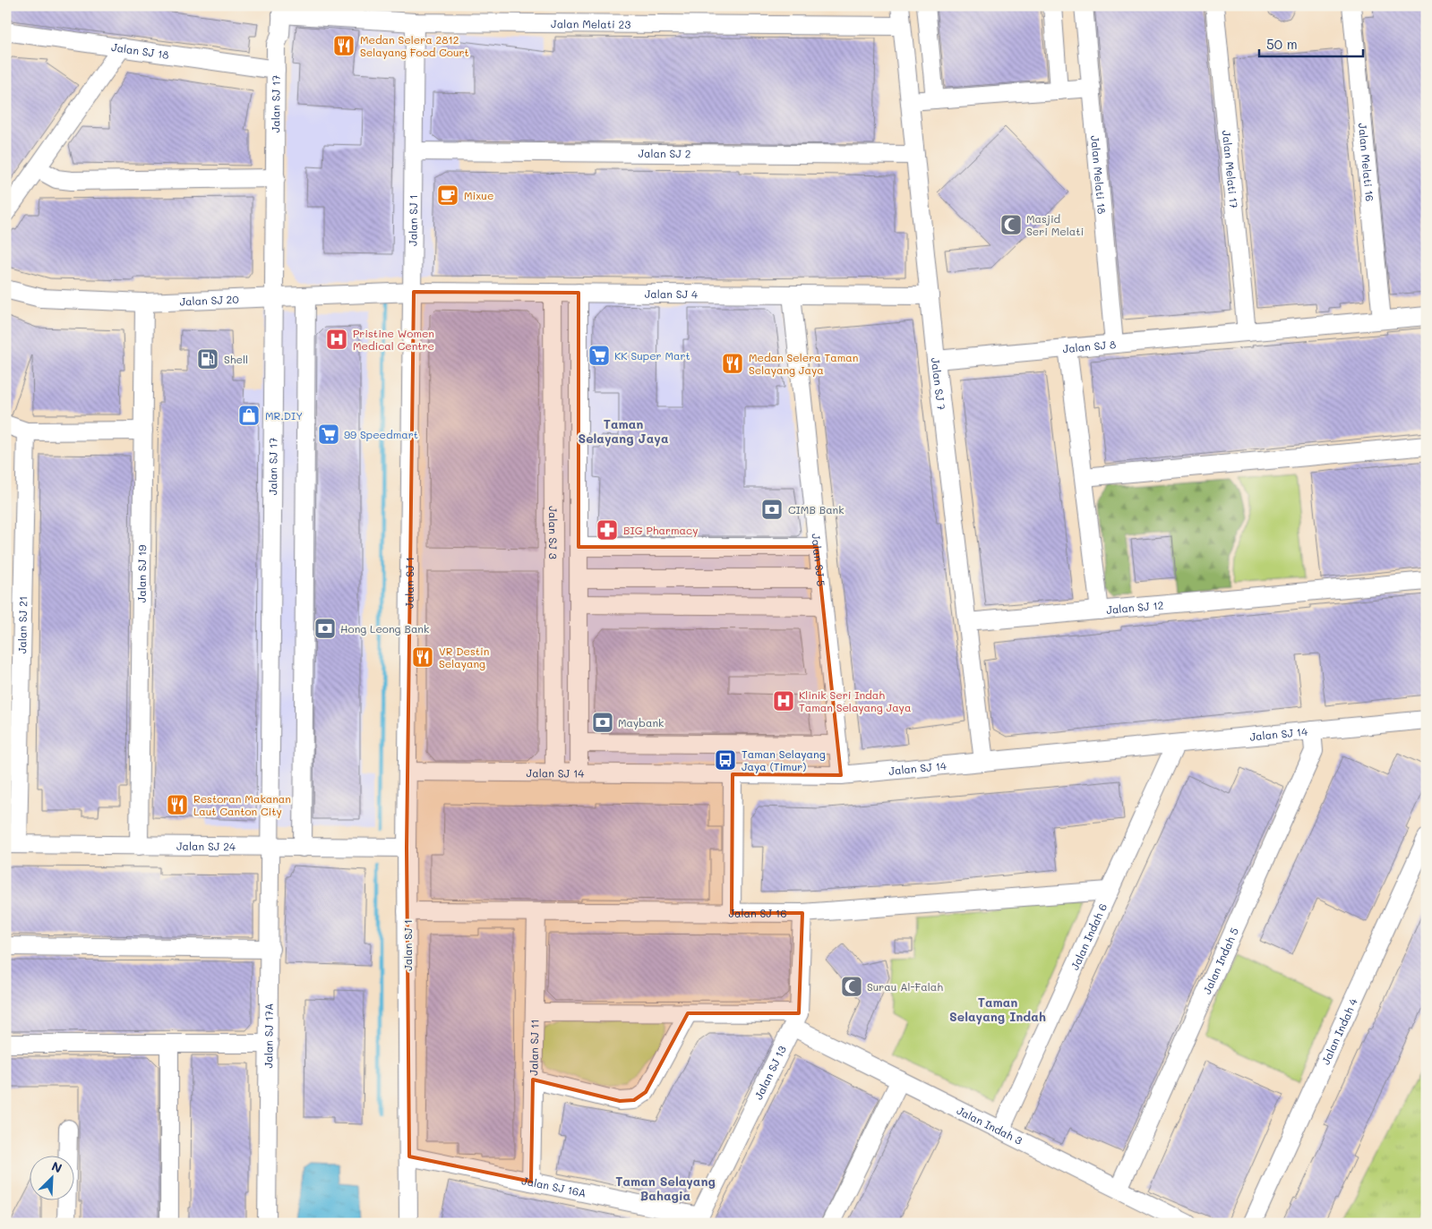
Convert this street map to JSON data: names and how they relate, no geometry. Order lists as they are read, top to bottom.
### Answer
{
  "streets": {
    "street": [
      "Jalan Melati 23",
      "Jalan SJ 18",
      "Jalan SJ 17",
      "Jalan SJ 2",
      "Jalan Melati 16",
      "Jalan Melati 17",
      "Jalan Melati 18",
      "Jalan SJ 1",
      "Jalan SJ 4",
      "Jalan SJ 20",
      "Jalan SJ 8",
      "Jalan SJ 7",
      "Jalan SJ 3",
      "Jalan SJ 5",
      "Jalan SJ 19",
      "Jalan SJ 12",
      "Jalan SJ 21",
      "Jalan SJ 14",
      "Jalan SJ 24",
      "Jalan SJ 16",
      "Jalan Indah 6",
      "Jalan Indah 5",
      "Jalan Indah 4",
      "Jalan SJ 17A",
      "Jalan SJ 11",
      "Jalan SJ 13",
      "Jalan Indah 3",
      "Jalan SJ 16A"
    ]
  },
  "crossings": [
    ["Jalan Melati 23", "Jalan SJ 17"],
    ["Jalan Melati 23", "Jalan SJ 1"],
    ["Jalan Melati 23", "Jalan SJ 7"],
    ["Jalan SJ 18", "Jalan SJ 17"],
    ["Jalan SJ 17", "Jalan SJ 20"],
    ["Jalan SJ 17", "Jalan SJ 24"],
    ["Jalan SJ 17", "Jalan SJ 17A"],
    ["Jalan SJ 2", "Jalan SJ 1"],
    ["Jalan SJ 2", "Jalan SJ 7"],
    ["Jalan Melati 16", "Jalan SJ 8"],
    ["Jalan Melati 17", "Jalan SJ 8"],
    ["Jalan Melati 18", "Jalan SJ 8"],
    ["Jalan SJ 1", "Jalan SJ 4"],
    ["Jalan SJ 1", "Jalan SJ 20"],
    ["Jalan SJ 1", "Jalan SJ 14"],
    ["Jalan SJ 1", "Jalan SJ 24"],
    ["Jalan SJ 1", "Jalan SJ 16"],
    ["Jalan SJ 1", "Jalan SJ 16A"],
    ["Jalan SJ 4", "Jalan SJ 20"],
    ["Jalan SJ 4", "Jalan SJ 7"],
    ["Jalan SJ 4", "Jalan SJ 3"],
    ["Jalan SJ 4", "Jalan SJ 5"],
    ["Jalan SJ 20", "Jalan SJ 19"],
    ["Jalan SJ 8", "Jalan SJ 7"],
    ["Jalan SJ 7", "Jalan SJ 12"],
    ["Jalan SJ 7", "Jalan SJ 14"],
    ["Jalan SJ 3", "Jalan SJ 14"],
    ["Jalan SJ 5", "Jalan SJ 14"],
    ["Jalan SJ 19", "Jalan SJ 24"],
    ["Jalan SJ 21", "Jalan SJ 24"],
    ["Jalan SJ 14", "Jalan Indah 6"],
    ["Jalan SJ 14", "Jalan Indah 5"],
    ["Jalan SJ 24", "Jalan SJ 17A"],
    ["Jalan SJ 16", "Jalan Indah 6"],
    ["Jalan SJ 16", "Jalan SJ 11"],
    ["Jalan SJ 16", "Jalan SJ 13"],
    ["Jalan Indah 6", "Jalan Indah 3"],
    ["Jalan Indah 5", "Jalan Indah 3"],
    ["Jalan SJ 11", "Jalan SJ 16A"],
    ["Jalan SJ 13", "Jalan Indah 3"],
    ["Jalan SJ 13", "Jalan SJ 16A"]
  ],
  "districts": ["Taman Selayang Jaya", "Taman Selayang Indah", "Taman Selayang Bahagia"],
  "places": {
    "restaurant": [
      "Medan Selera 2812 Selayang Food Court",
      "Medan Selera Taman Selayang Jaya",
      "VR Destin Selayang",
      "Restoran Makanan Laut Canton City"
    ],
    "cafe": ["Mixue"],
    "mosque": ["Masjid Seri Melati", "Surau Al-Falah"],
    "hospital": ["Pristine Women Medical Centre", "Klinik Seri Indah Taman Selayang Jaya"],
    "supermarket": ["KK Super Mart", "99 Speedmart"],
    "fuel station": ["Shell"],
    "shop": ["MR.DIY"],
    "bank": ["CIMB Bank", "Hong Leong Bank", "Maybank"],
    "pharmacy": ["BIG Pharmacy"],
    "bus stop": ["Taman Selayang Jaya (Timur)"]
  },
  "scale_bar": "50 m",
  "north": "top right"
}
